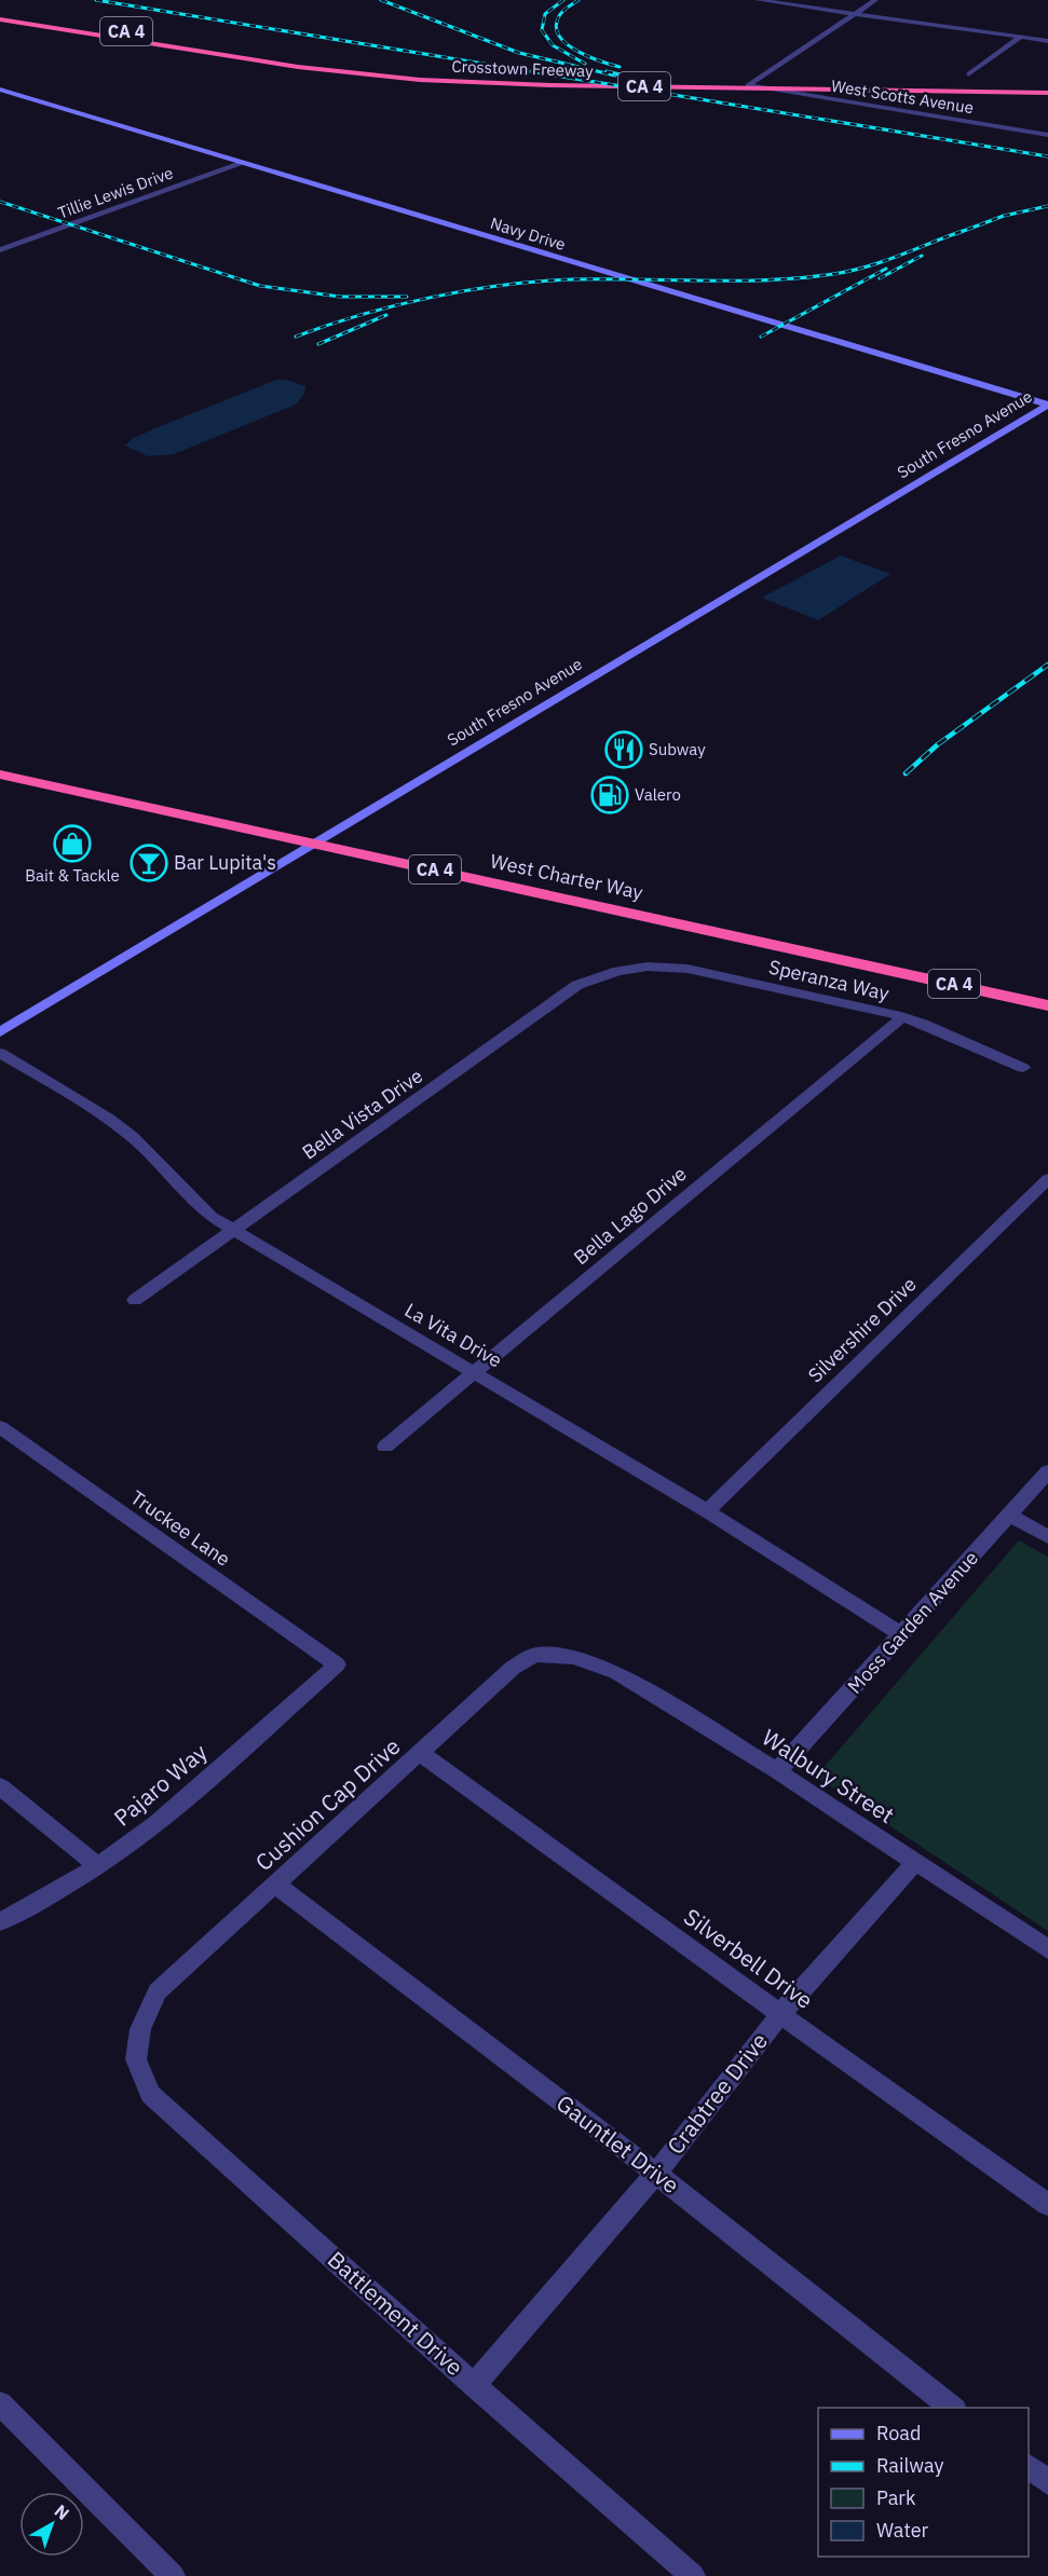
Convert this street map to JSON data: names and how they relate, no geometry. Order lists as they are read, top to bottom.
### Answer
{
  "streets": {
    "highway": ["CA 4", "Crosstown Freeway", "West Charter Way"],
    "street": [
      "West Scotts Avenue",
      "Tillie Lewis Drive",
      "Navy Drive",
      "South Fresno Avenue",
      "Speranza Way",
      "Bella Vista Drive",
      "Bella Lago Drive",
      "Silvershire Drive",
      "La Vita Drive",
      "Truckee Lane",
      "Moss Garden Avenue",
      "Walbury Street",
      "Pajaro Way",
      "Cushion Cap Drive",
      "Silverbell Drive",
      "Crabtree Drive",
      "Gauntlet Drive",
      "Battlement Drive"
    ]
  },
  "crossings": [
    ["Tillie Lewis Drive", "Navy Drive"],
    ["Navy Drive", "South Fresno Avenue"],
    ["South Fresno Avenue", "West Charter Way"],
    ["Speranza Way", "Bella Vista Drive"],
    ["Speranza Way", "Bella Lago Drive"],
    ["Bella Vista Drive", "La Vita Drive"],
    ["Bella Lago Drive", "La Vita Drive"],
    ["Silvershire Drive", "La Vita Drive"],
    ["La Vita Drive", "Moss Garden Avenue"],
    ["Truckee Lane", "Pajaro Way"],
    ["Moss Garden Avenue", "Walbury Street"],
    ["Walbury Street", "Cushion Cap Drive"],
    ["Walbury Street", "Crabtree Drive"],
    ["Cushion Cap Drive", "Silverbell Drive"],
    ["Cushion Cap Drive", "Gauntlet Drive"],
    ["Cushion Cap Drive", "Battlement Drive"],
    ["Silverbell Drive", "Crabtree Drive"],
    ["Crabtree Drive", "Gauntlet Drive"],
    ["Crabtree Drive", "Battlement Drive"]
  ],
  "places": {
    "restaurant": ["Subway"],
    "fuel station": ["Valero"],
    "shop": ["Bait & Tackle"],
    "bar": ["Bar Lupita's"]
  },
  "legend": [
    "Road",
    "Railway",
    "Park",
    "Water"
  ],
  "north": "top right"
}
